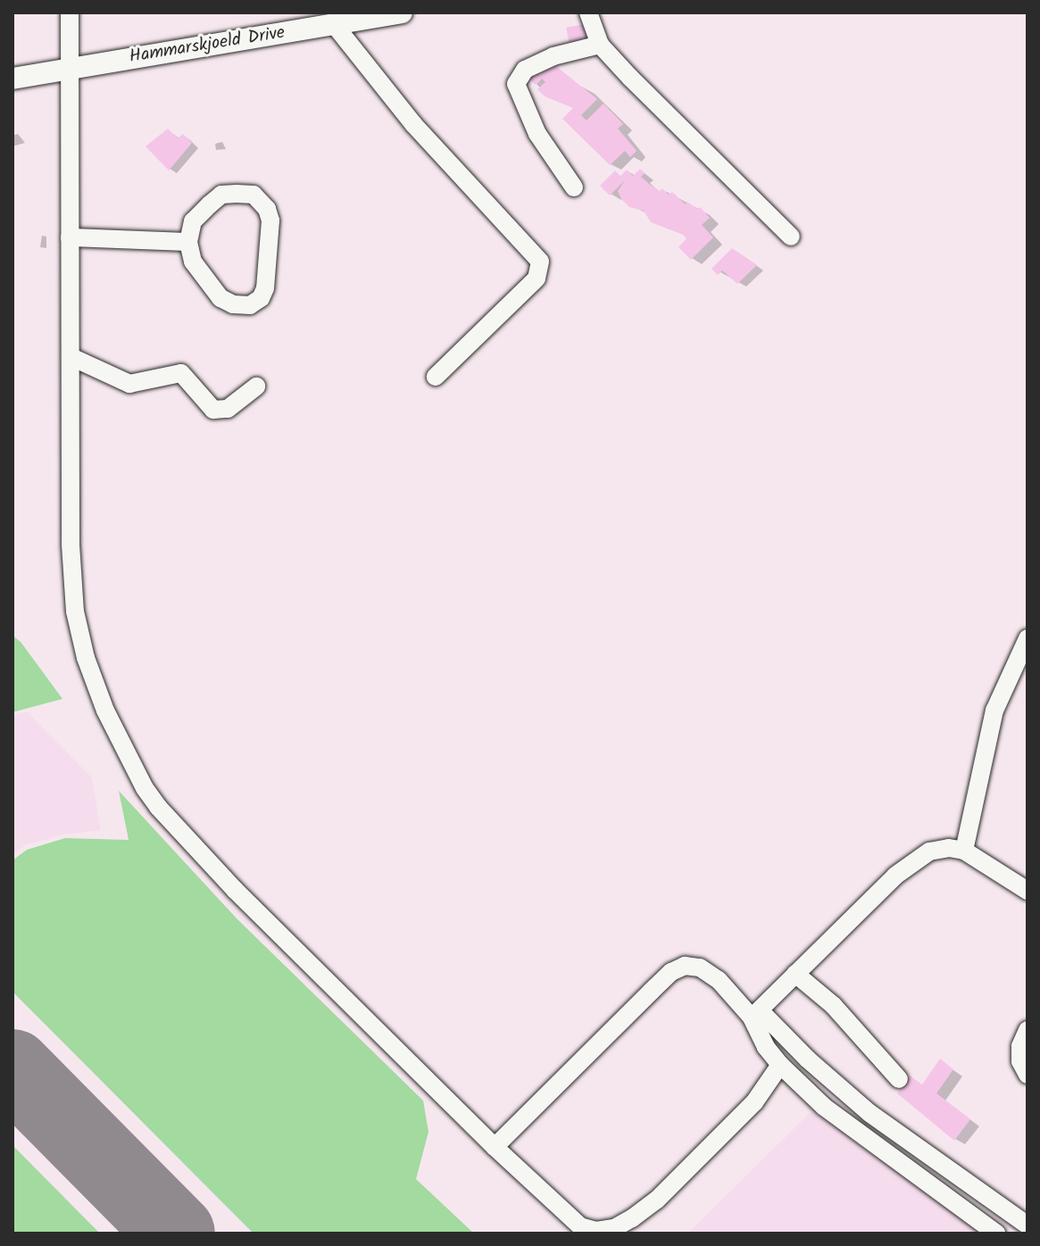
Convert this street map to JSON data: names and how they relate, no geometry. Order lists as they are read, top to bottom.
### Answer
{
  "streets": {
    "main road": ["Hammarskjoeld Drive"]
  }
}
